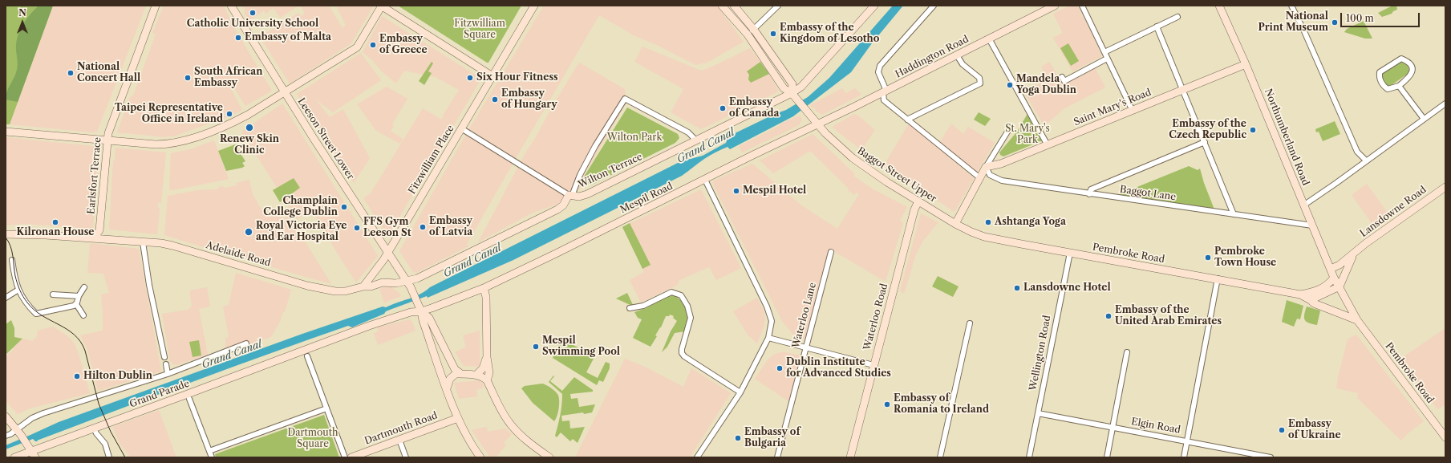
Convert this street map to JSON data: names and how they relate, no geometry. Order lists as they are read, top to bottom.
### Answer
{
  "streets": {
    "main road": [
      "Haddington Road",
      "Saint Mary's Road",
      "Northumberland Road",
      "Leeson Street Lower",
      "Fitzwilliam Place",
      "Wilton Terrace",
      "Baggot Street Upper",
      "Earlsfort Terrace",
      "Mespil Road",
      "Lansdowne Road",
      "Pembroke Road",
      "Adelaide Road",
      "Waterloo Road",
      "Grand Parade",
      "Dartmouth Road"
    ],
    "street": [
      "Baggot Lane",
      "Waterloo Lane",
      "Wellington Road",
      "Elgin Road"
    ]
  },
  "crossings": [
    ["Haddington Road", "Baggot Street Upper"],
    ["Haddington Road", "Mespil Road"],
    ["Saint Mary's Road", "Northumberland Road"],
    ["Saint Mary's Road", "Baggot Lane"],
    ["Northumberland Road", "Baggot Lane"],
    ["Northumberland Road", "Lansdowne Road"],
    ["Northumberland Road", "Pembroke Road"],
    ["Leeson Street Lower", "Fitzwilliam Place"],
    ["Leeson Street Lower", "Wilton Terrace"],
    ["Leeson Street Lower", "Mespil Road"],
    ["Leeson Street Lower", "Adelaide Road"],
    ["Leeson Street Lower", "Grand Parade"],
    ["Wilton Terrace", "Baggot Street Upper"],
    ["Wilton Terrace", "Adelaide Road"],
    ["Baggot Street Upper", "Mespil Road"],
    ["Baggot Street Upper", "Pembroke Road"],
    ["Baggot Street Upper", "Waterloo Road"],
    ["Mespil Road", "Grand Parade"],
    ["Lansdowne Road", "Pembroke Road"],
    ["Pembroke Road", "Wellington Road"],
    ["Wellington Road", "Elgin Road"]
  ],
  "water": ["Grand Canal"],
  "parks": [
    "Fitzwilliam Square",
    "St. Mary's Park",
    "Wilton Park",
    "Dartmouth Square"
  ],
  "places": [
    "Catholic University School",
    "National Print Museum",
    "Embassy of the Kingdom of Lesotho",
    "Embassy of Malta",
    "Embassy of Greece",
    "National Concert Hall",
    "South African Embassy",
    "Six Hour Fitness",
    "Mandela Yoga Dublin",
    "Embassy of Hungary",
    "Embassy of Canada",
    "Taipei Representative Office in Ireland",
    "Renew Skin Clinic",
    "Embassy of the Czech Republic",
    "Mespil Hotel",
    "Champlain College Dublin",
    "Kilronan House",
    "Ashtanga Yoga",
    "Embassy of Latvia",
    "FFS Gym Leeson St",
    "Royal Victoria Eye and Ear Hospital",
    "Pembroke Town House",
    "Lansdowne Hotel",
    "Embassy of the United Arab Emirates",
    "Mespil Swimming Pool",
    "Dublin Institute for Advanced Studies",
    "Hilton Dublin",
    "Embassy of Romania to Ireland",
    "Embassy of Ukraine",
    "Embassy of Bulgaria"
  ],
  "scale_bar": "100 m",
  "north": "top"
}
